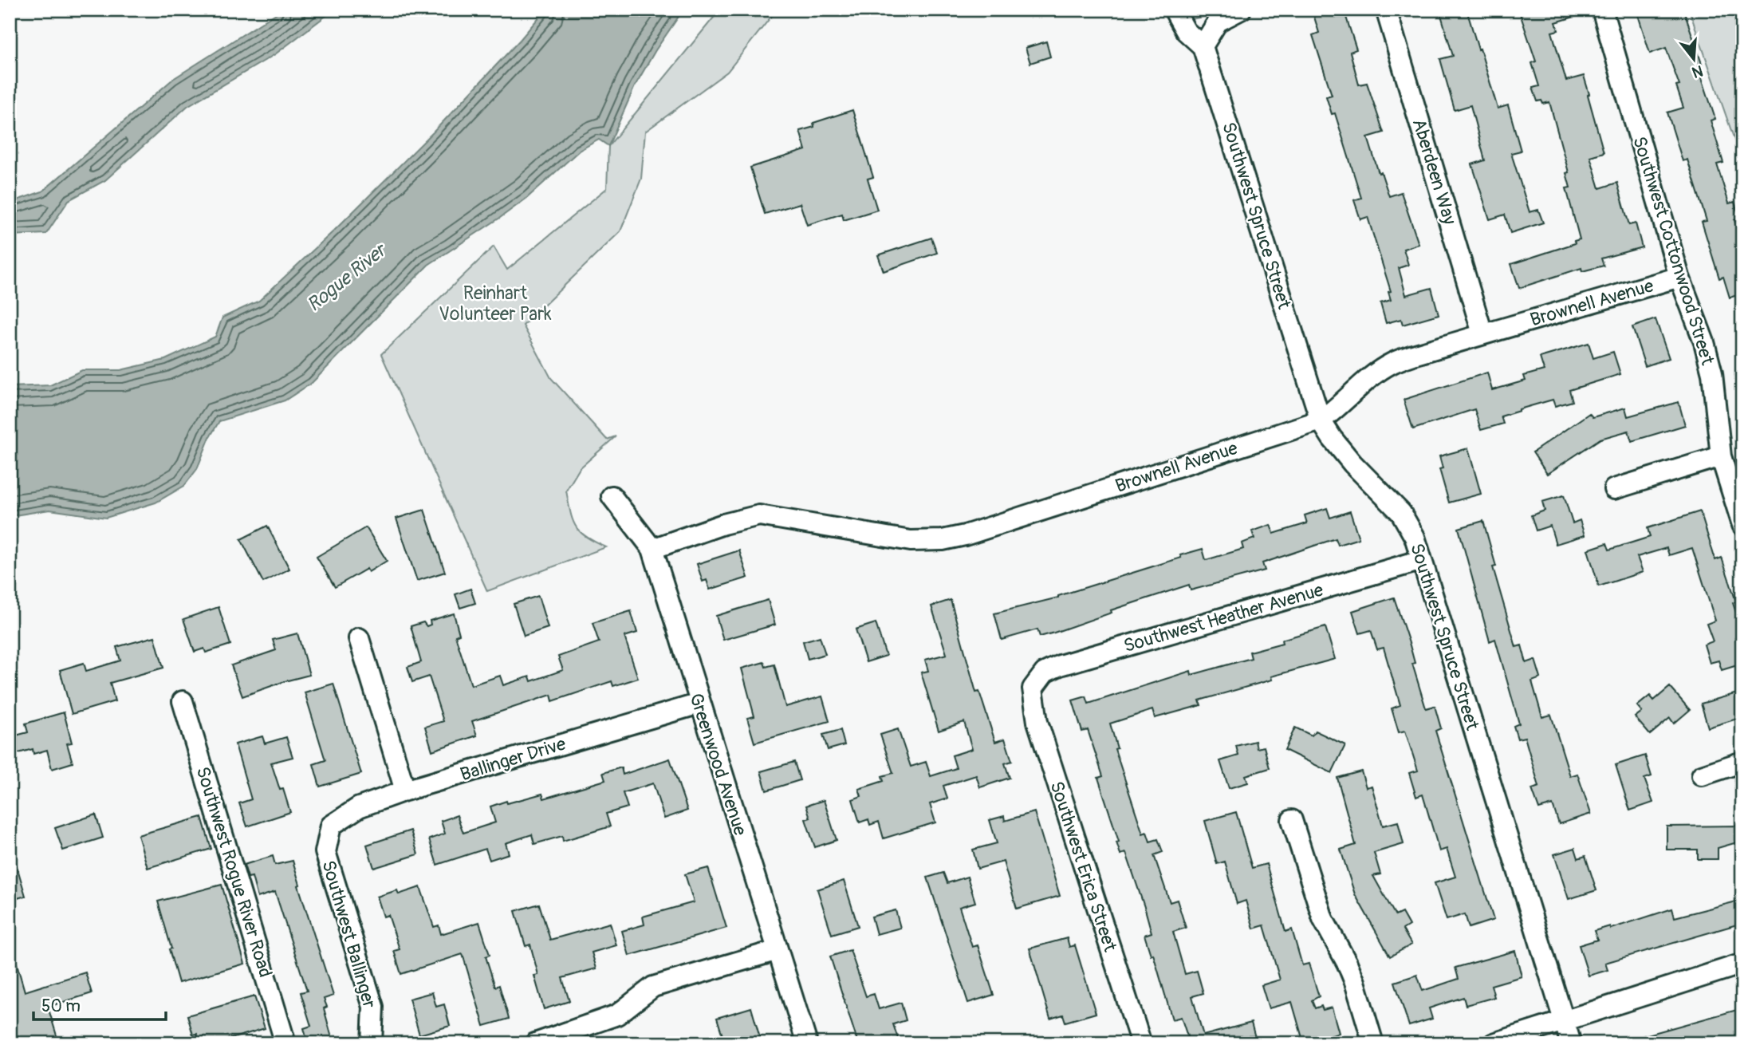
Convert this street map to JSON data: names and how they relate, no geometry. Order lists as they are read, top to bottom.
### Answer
{
  "streets": {
    "street": [
      "Aberdeen Way",
      "Southwest Spruce Street",
      "Southwest Cottonwood Street",
      "Brownell Avenue",
      "Southwest Heather Avenue",
      "Ballinger Drive",
      "Greenwood Avenue",
      "Southwest Erica Street",
      "Southwest Rogue River Road",
      "Southwest Ballinger"
    ]
  },
  "crossings": [
    ["Aberdeen Way", "Brownell Avenue"],
    ["Southwest Spruce Street", "Brownell Avenue"],
    ["Southwest Spruce Street", "Southwest Heather Avenue"],
    ["Southwest Cottonwood Street", "Brownell Avenue"],
    ["Brownell Avenue", "Greenwood Avenue"],
    ["Southwest Heather Avenue", "Southwest Erica Street"],
    ["Ballinger Drive", "Greenwood Avenue"],
    ["Ballinger Drive", "Southwest Ballinger"]
  ],
  "water": ["Rogue River"],
  "parks": ["Reinhart Volunteer Park"],
  "scale_bar": "50 m",
  "north": "bottom"
}
